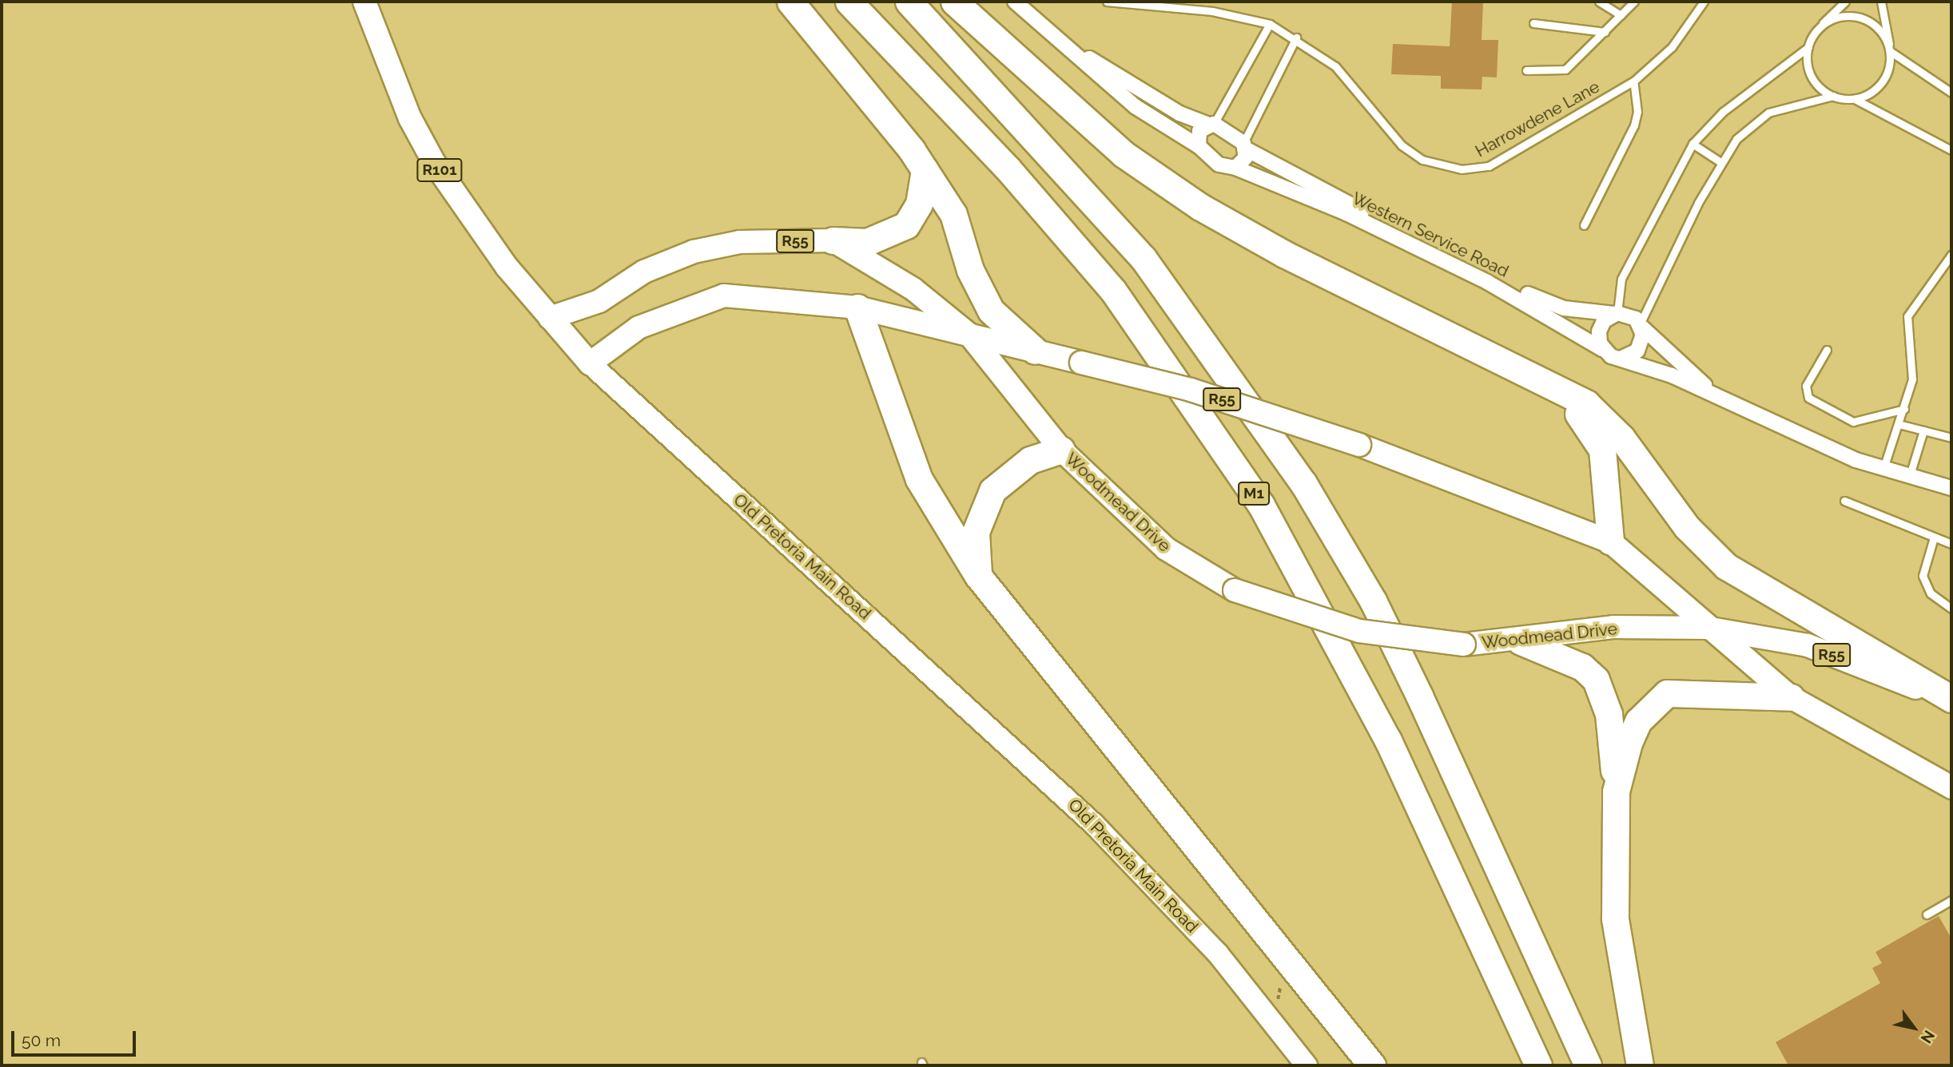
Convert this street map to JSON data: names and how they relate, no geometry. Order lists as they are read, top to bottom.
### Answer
{
  "streets": {
    "highway": ["M1"],
    "main road": [
      "R101",
      "R55",
      "Woodmead Drive",
      "Old Pretoria Main Road"
    ],
    "street": ["Western Service Road"],
    "lane": ["Harrowdene Lane"]
  },
  "crossings": [
    ["R55", "Woodmead Drive"],
    ["R55", "Old Pretoria Main Road"],
    ["Woodmead Drive", "Old Pretoria Main Road"]
  ],
  "scale_bar": "50 m",
  "north": "bottom right"
}
